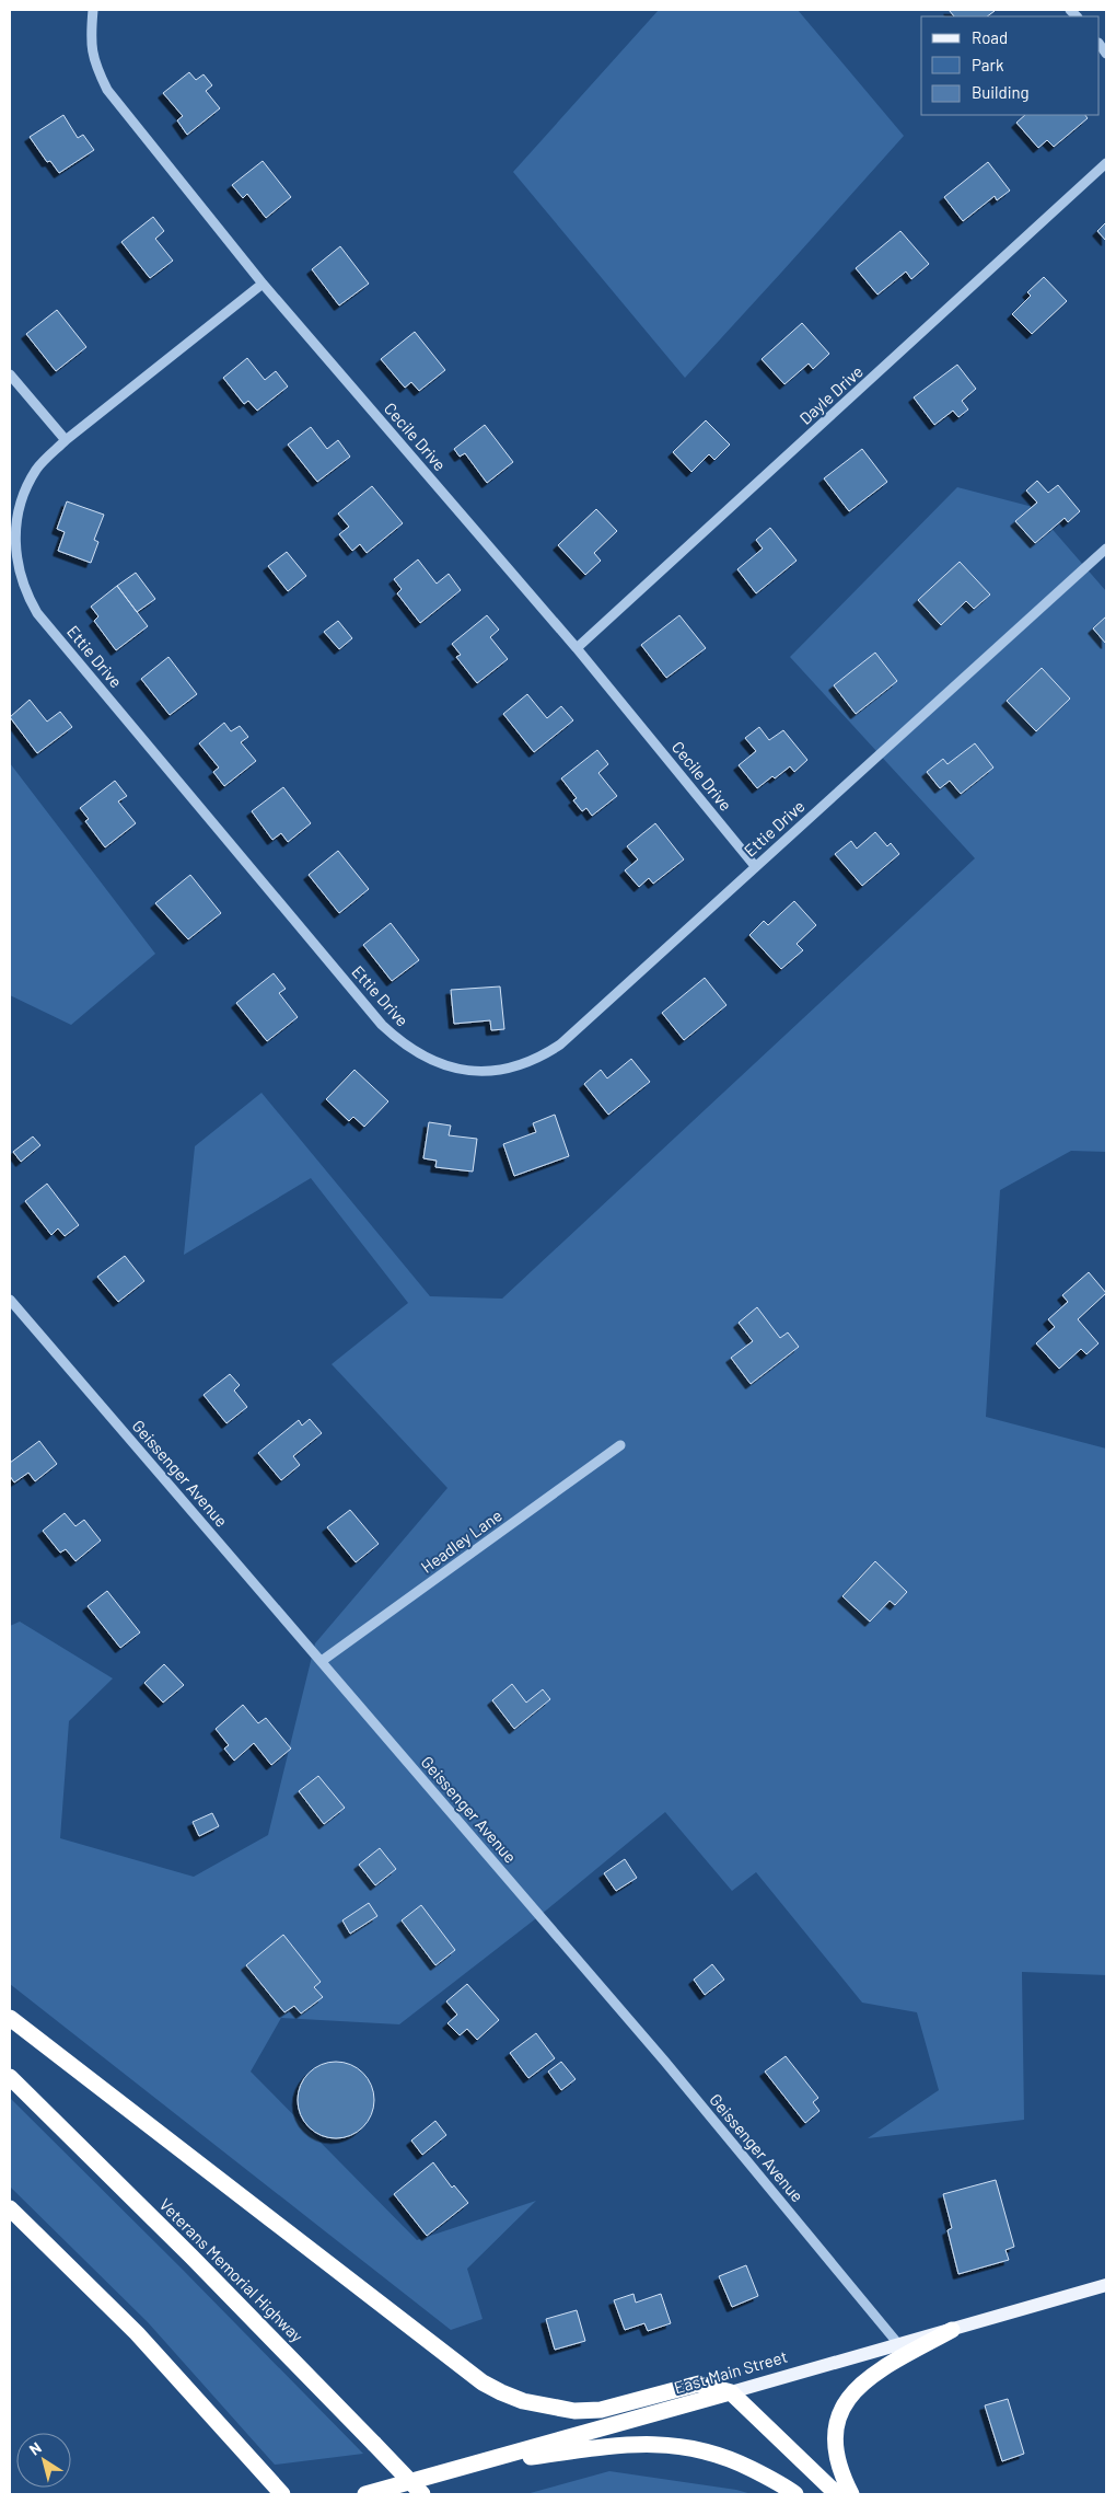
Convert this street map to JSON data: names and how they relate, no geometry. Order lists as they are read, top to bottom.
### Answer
{
  "streets": {
    "highway": ["Veterans Memorial Highway", "East Main Street"],
    "street": [
      "Dayle Drive",
      "Cecile Drive",
      "Ettie Drive",
      "Geissenger Avenue",
      "Headley Lane"
    ]
  },
  "crossings": [
    ["Dayle Drive", "Cecile Drive"],
    ["Cecile Drive", "Ettie Drive"],
    ["Geissenger Avenue", "Headley Lane"],
    ["Geissenger Avenue", "East Main Street"]
  ],
  "legend": ["Road", "Park", "Building"],
  "north": "top left"
}
